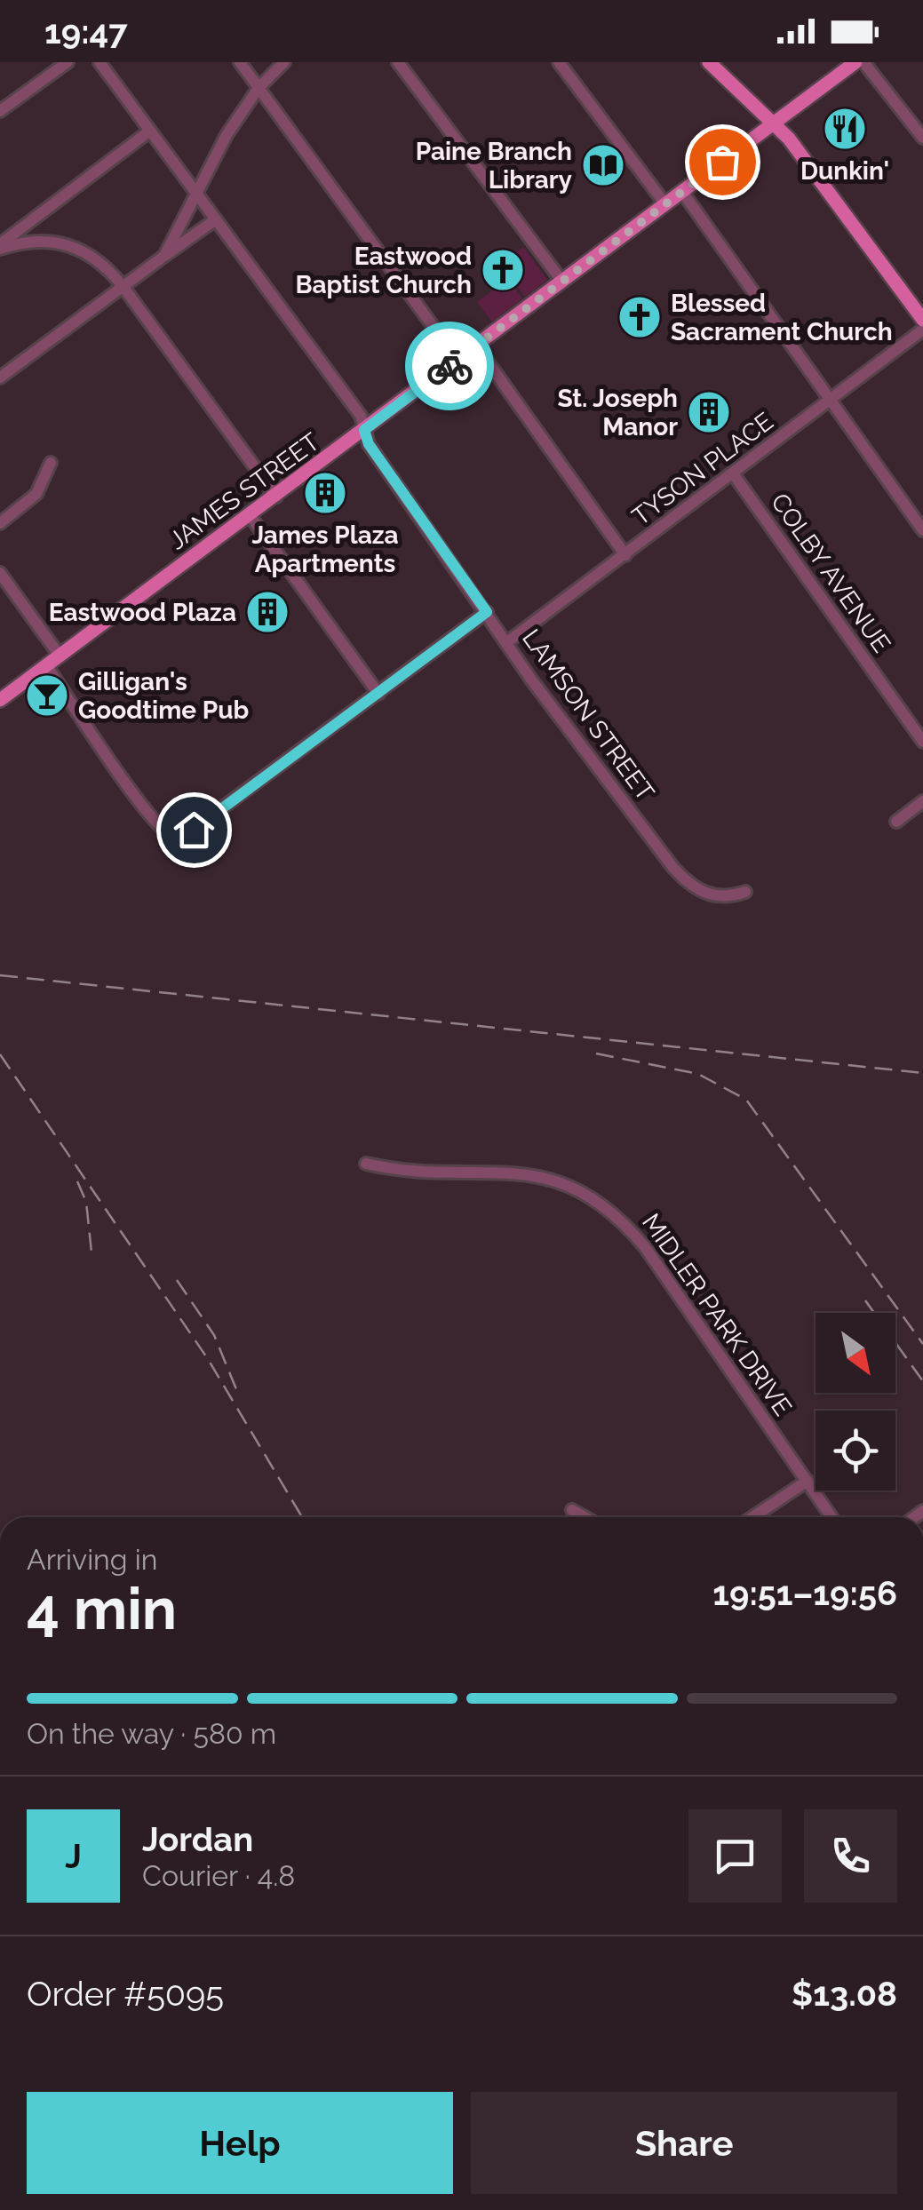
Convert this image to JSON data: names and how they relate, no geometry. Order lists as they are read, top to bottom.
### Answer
{
  "streets": {
    "main road": ["JAMES STREET"],
    "street": [
      "TYSON PLACE",
      "COLBY AVENUE",
      "LAMSON STREET",
      "MIDLER PARK DRIVE"
    ]
  },
  "crossings": [
    ["TYSON PLACE", "COLBY AVENUE"],
    ["TYSON PLACE", "LAMSON STREET"],
    ["JAMES STREET", "LAMSON STREET"]
  ],
  "places": {
    "restaurant": ["Dunkin'"],
    "library": ["Paine Branch Library"],
    "church": ["Eastwood Baptist Church", "Blessed Sacrament Church"],
    "building": ["St. Joseph Manor", "James Plaza Apartments", "Eastwood Plaza"],
    "bar": ["Gilligan's Goodtime Pub"]
  },
  "north": "bottom right",
  "page": {
    "status": "19:47",
    "heading": ["4 min", "Arriving in", "19:51–19:56"],
    "panel": [
      "Jordan",
      "Courier · 4.8",
      "Order #5095",
      "$13.08"
    ],
    "bar": "On the way · 580 m",
    "round": "J",
    "buttons": ["Help", "Share"]
  }
}
